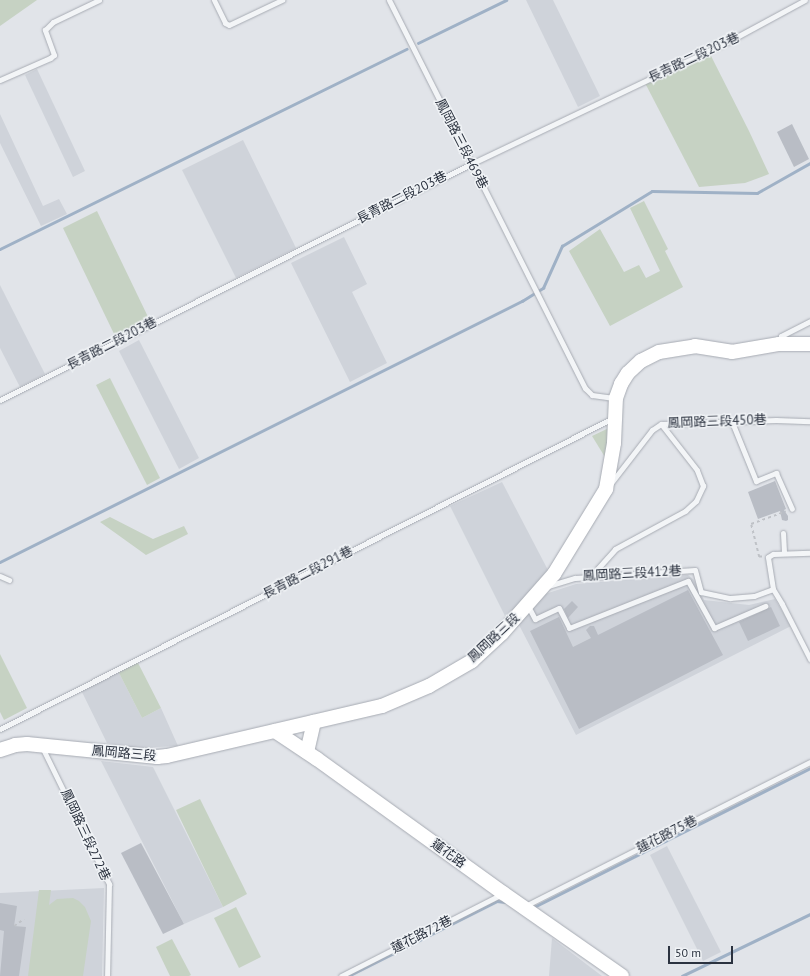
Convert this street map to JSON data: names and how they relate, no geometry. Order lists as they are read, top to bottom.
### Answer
{
  "streets": {
    "street": ["鳳岡路三段", "蓮花路"],
    "lane": [
      "長青路二段203巷",
      "鳳岡路三段469巷",
      "鳳岡路三段450巷",
      "長青路二段291巷",
      "鳳岡路三段412巷",
      "鳳岡路三段272巷",
      "蓮花路75巷",
      "蓮花路72巷"
    ]
  },
  "crossings": [
    ["長青路二段203巷", "鳳岡路三段469巷"],
    ["鳳岡路三段469巷", "鳳岡路三段"],
    ["鳳岡路三段450巷", "鳳岡路三段"],
    ["長青路二段291巷", "鳳岡路三段"],
    ["鳳岡路三段412巷", "鳳岡路三段"],
    ["鳳岡路三段", "鳳岡路三段272巷"],
    ["鳳岡路三段", "蓮花路"],
    ["蓮花路75巷", "蓮花路"],
    ["蓮花路", "蓮花路72巷"]
  ],
  "scale_bar": "50 m"
}
